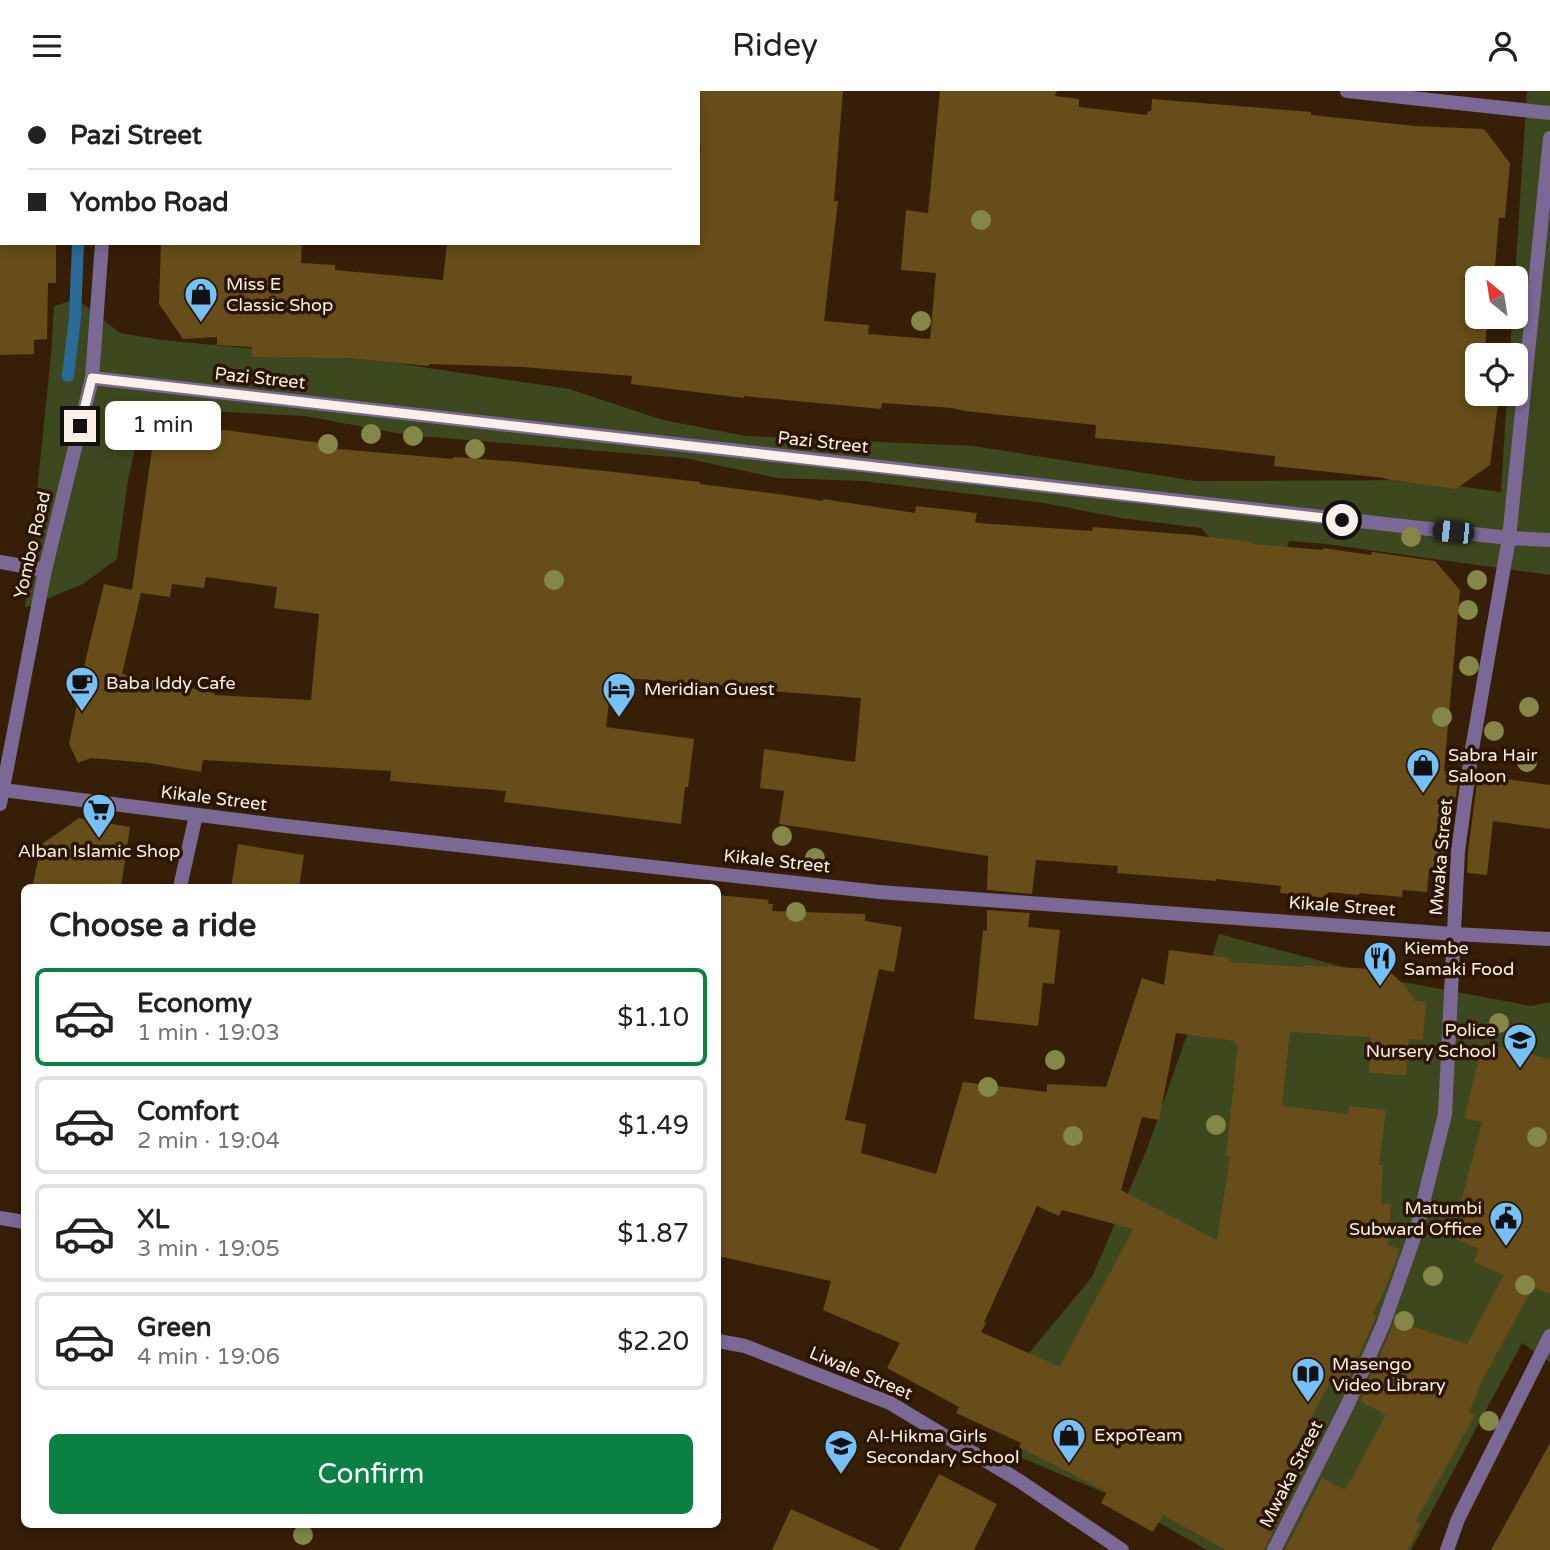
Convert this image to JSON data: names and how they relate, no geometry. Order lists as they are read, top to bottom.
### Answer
{
  "streets": {
    "street": [
      "Pazi Street",
      "Yombo Road",
      "Kikale Street",
      "Mwaka Street",
      "Liwale Street"
    ]
  },
  "crossings": [
    ["Pazi Street", "Yombo Road"],
    ["Pazi Street", "Mwaka Street"],
    ["Yombo Road", "Kikale Street"],
    ["Kikale Street", "Mwaka Street"]
  ],
  "places": {
    "shop": ["Miss E Classic Shop", "Sabra Hair Saloon", "ExpoTeam"],
    "cafe": ["Baba Iddy Cafe"],
    "hotel": ["Meridian Guest"],
    "supermarket": ["Alban Islamic Shop"],
    "restaurant": ["Kiembe Samaki Food"],
    "school or university": ["Police Nursery School", "Al-Hikma Girls Secondary School"],
    "public building": ["Matumbi Subward Office"],
    "library": ["Masengo Video Library"]
  },
  "north": "top left",
  "page": {
    "header": "Ridey",
    "banner": ["Pazi Street", "Yombo Road"],
    "bubble": "1 min",
    "heading": "Choose a ride",
    "list": [
      {
        "name": "Economy",
        "note": "1 min · 19:03",
        "value": "$1.10"
      },
      {
        "name": "Comfort",
        "note": "2 min · 19:04",
        "value": "$1.49"
      },
      {
        "name": "XL",
        "note": "3 min · 19:05",
        "value": "$1.87"
      },
      {
        "name": "Green",
        "note": "4 min · 19:06",
        "value": "$2.20"
      }
    ],
    "buttons": "Confirm"
  }
}
